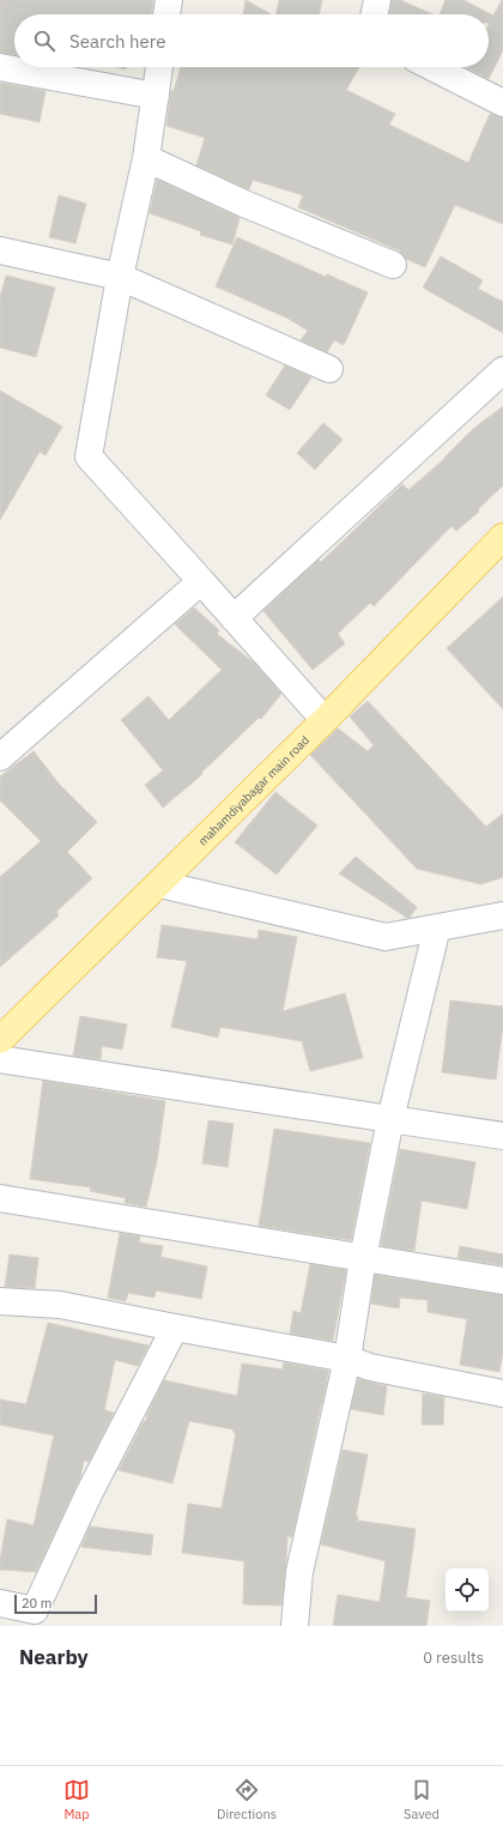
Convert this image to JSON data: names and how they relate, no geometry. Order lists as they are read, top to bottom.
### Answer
{
  "streets": {
    "main road": ["mahamdiyabagar main road"]
  },
  "scale_bar": "20 m",
  "page": {
    "search": "Search here",
    "scale": "20 m",
    "heading": ["Nearby", "0 results"],
    "nav": ["Map", "Directions", "Saved"]
  }
}
